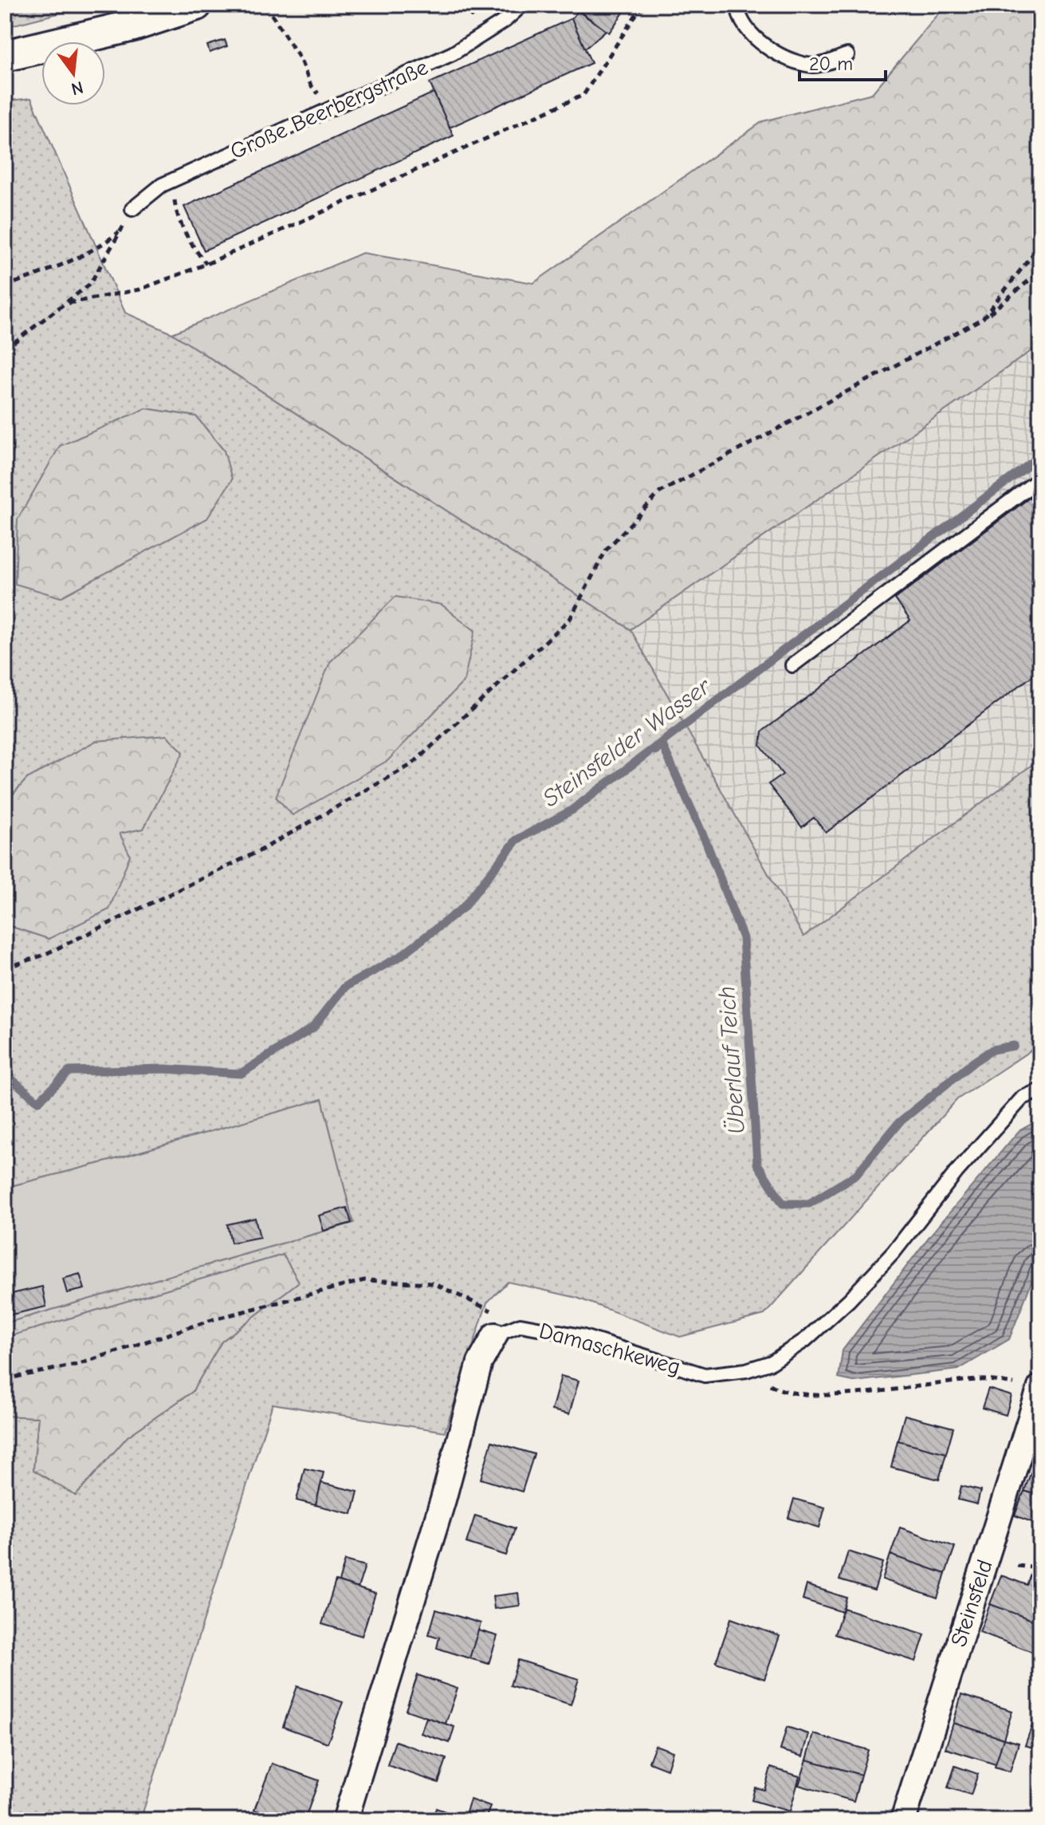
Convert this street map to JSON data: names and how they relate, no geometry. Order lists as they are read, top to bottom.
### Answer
{
  "streets": {
    "street": ["Damaschkeweg", "Steinsfeld"],
    "lane": ["Große Beerbergstraße"]
  },
  "water": ["Steinsfelder Wasser", "Überlauf Teich"],
  "scale_bar": "20 m",
  "north": "bottom"
}
